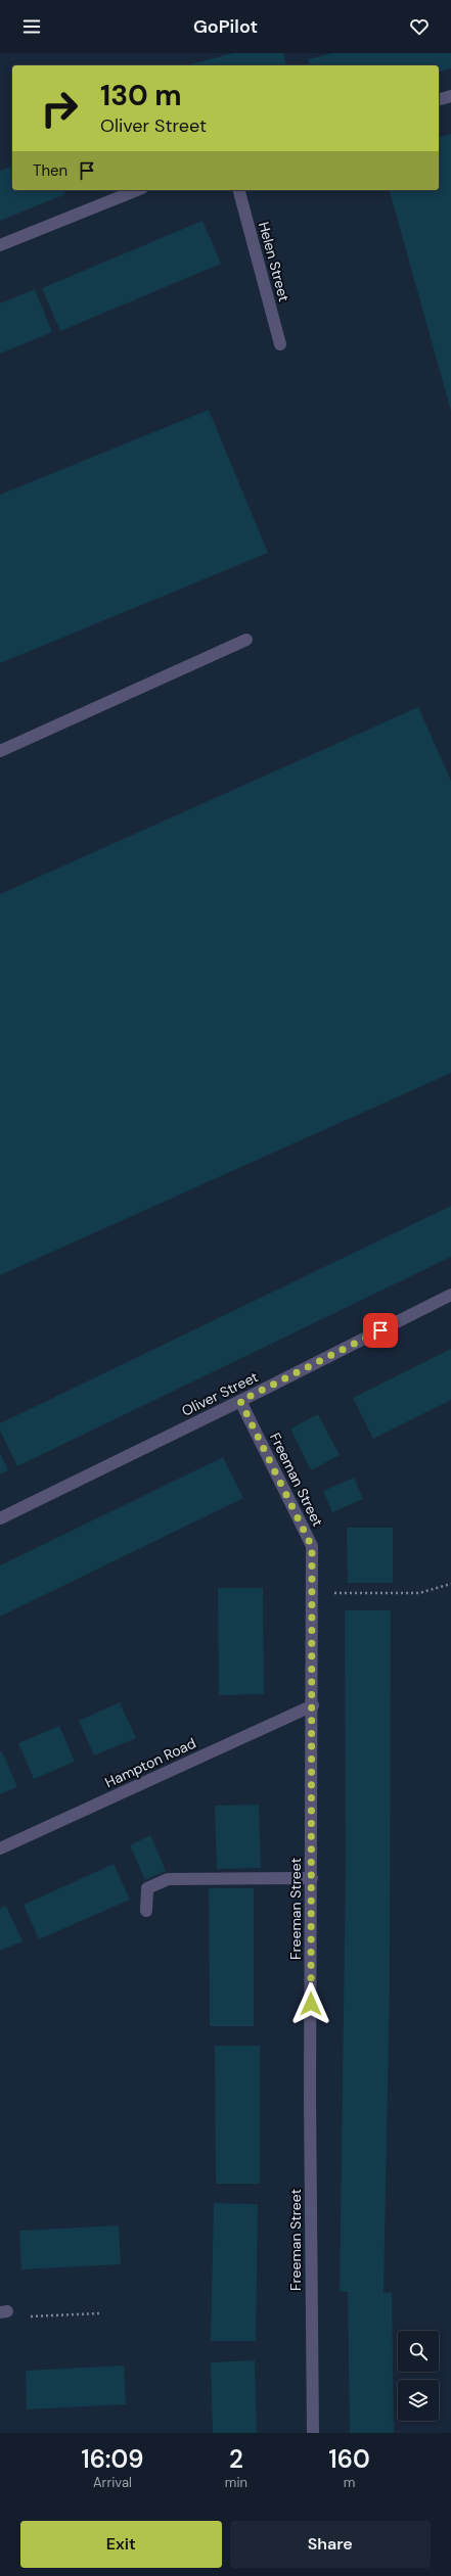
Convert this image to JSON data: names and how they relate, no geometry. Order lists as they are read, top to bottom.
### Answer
{
  "streets": {
    "street": [
      "Helen Street",
      "Oliver Street",
      "Freeman Street",
      "Hampton Road"
    ]
  },
  "crossings": [
    ["Oliver Street", "Freeman Street"],
    ["Freeman Street", "Hampton Road"]
  ],
  "page": {
    "header": "GoPilot",
    "turn": ["130 m", "Oliver Street"],
    "then": "Then",
    "eta": [
      "16:09",
      "Arrival",
      "2",
      "min",
      "160",
      "m"
    ],
    "buttons": ["Exit", "Share"]
  }
}
